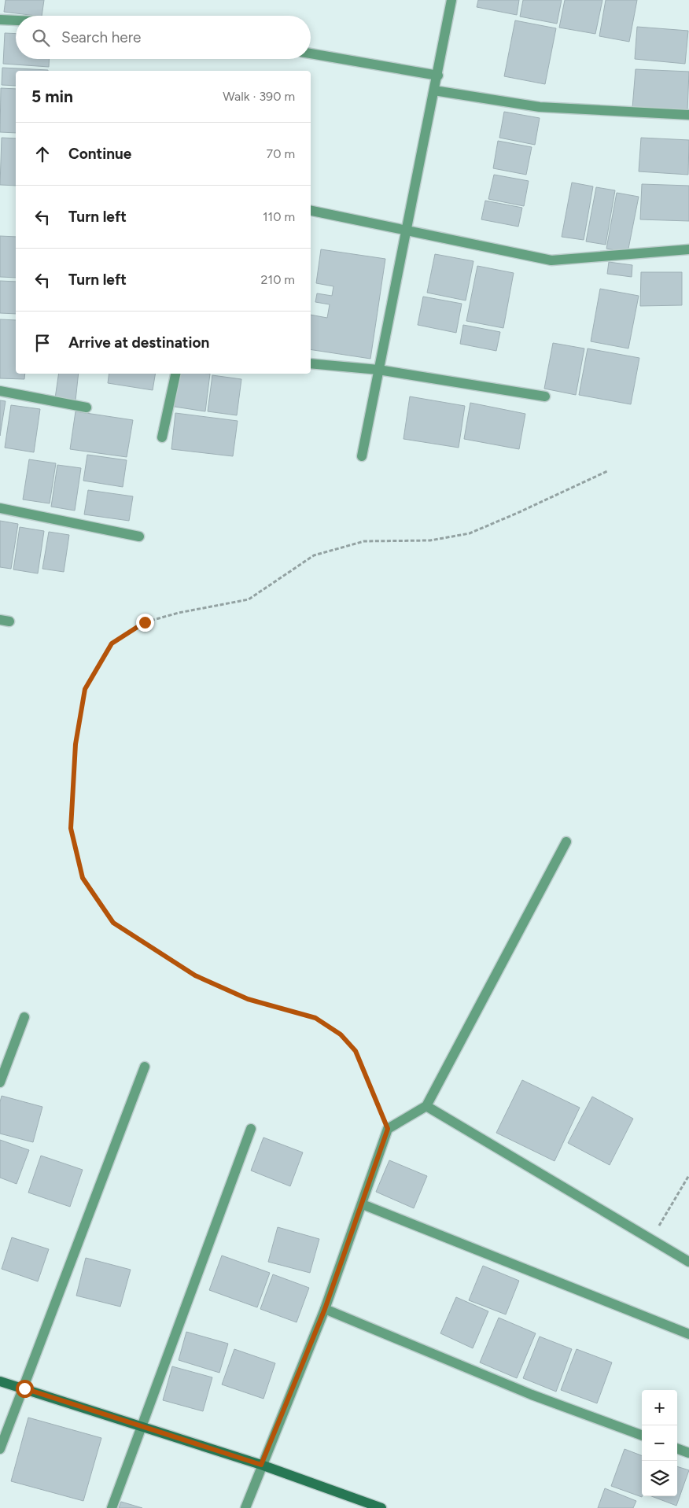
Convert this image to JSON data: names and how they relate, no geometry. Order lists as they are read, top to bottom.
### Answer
{
  "page": {
    "search": "Search here",
    "heading": ["5 min", "Walk · 390 m"],
    "list": [
      ["Continue", "70 m"],
      ["Turn left", "110 m"],
      ["Turn left", "210 m"],
      "Arrive at destination"
    ],
    "map_buttons": ["+", "−"]
  }
}
